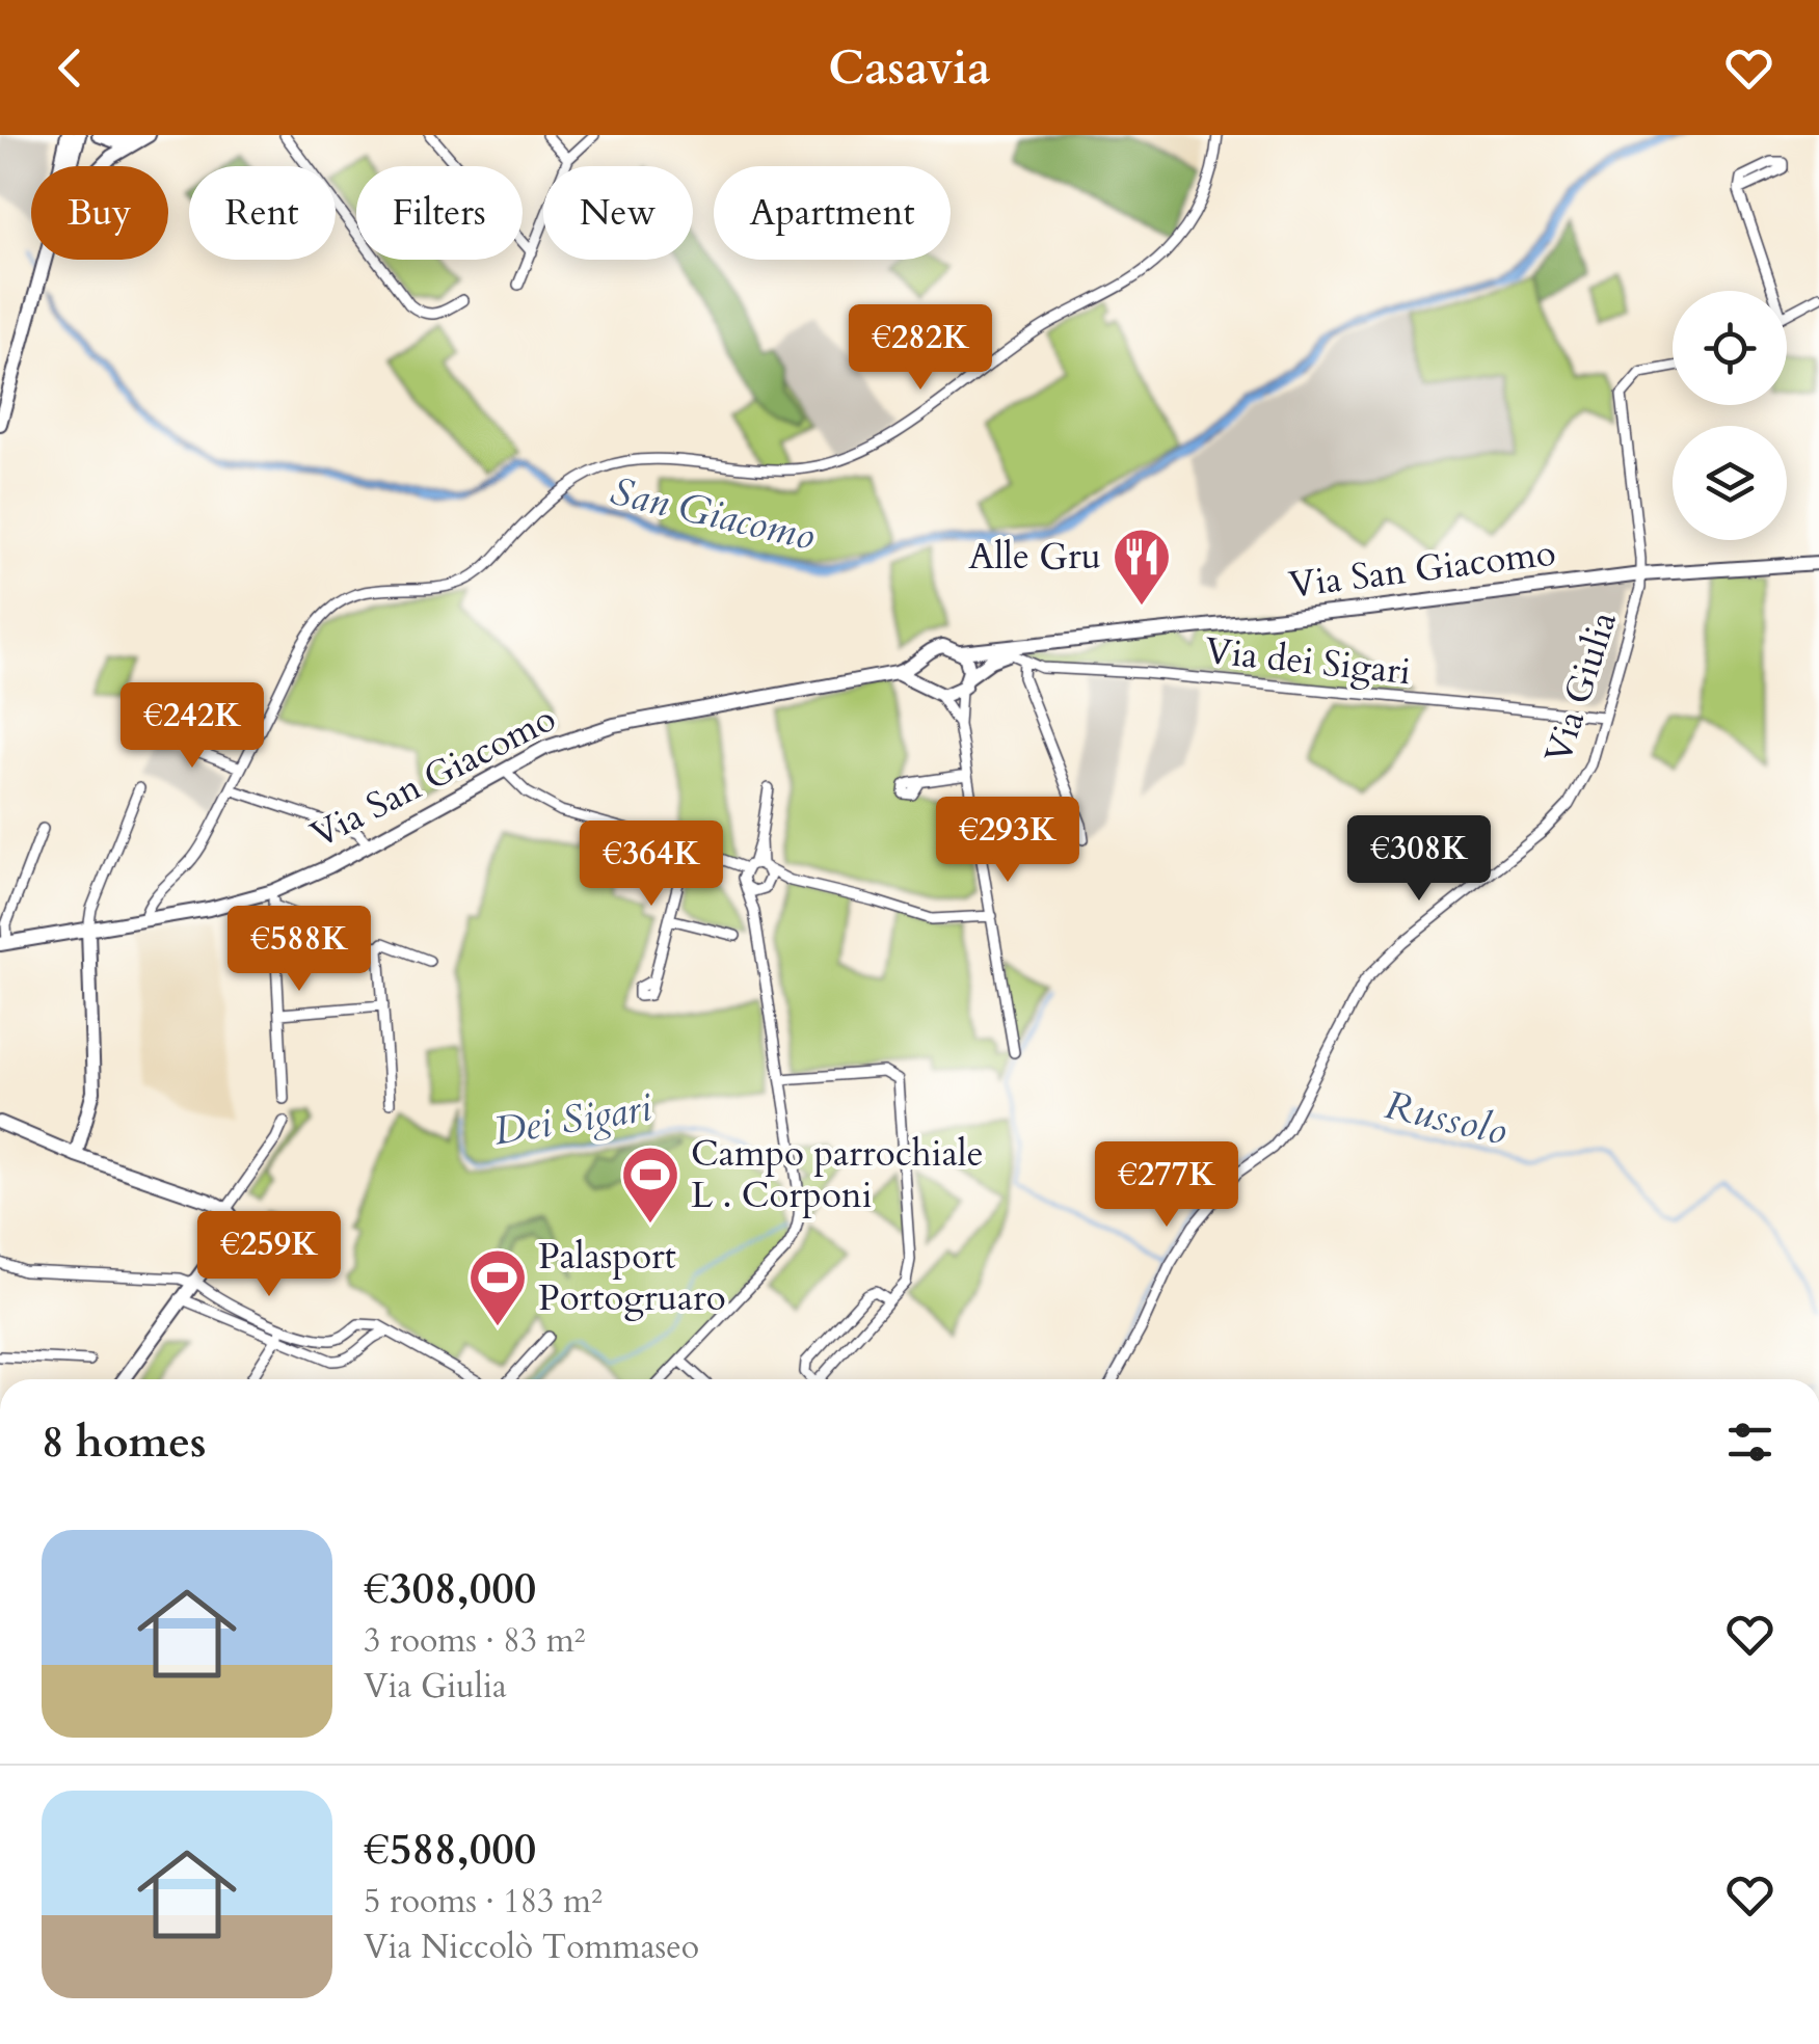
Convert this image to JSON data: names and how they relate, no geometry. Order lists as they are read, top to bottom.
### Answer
{
  "streets": {
    "street": ["Via San Giacomo", "Via dei Sigari", "Via Giulia"]
  },
  "crossings": [
    ["Via San Giacomo", "Via dei Sigari"],
    ["Via San Giacomo", "Via Giulia"],
    ["Via dei Sigari", "Via Giulia"]
  ],
  "water": ["San Giacomo", "Russolo", "Dei Sigari"],
  "places": {
    "restaurant": ["Alle Gru"],
    "sports": ["Campo parrochiale L . Corponi", "Palasport Portogruaro"]
  },
  "page": {
    "header": "Casavia",
    "chip": [
      "Buy",
      "Rent",
      "Filters",
      "New",
      "Apartment"
    ],
    "price": [
      "€282K",
      "€242K",
      "€293K",
      "€308K",
      "€364K",
      "€588K",
      "€277K",
      "€259K"
    ],
    "heading": "8 homes",
    "list": [
      {
        "name": "€308,000",
        "note": "3 rooms · 83 m² · Via Giulia"
      },
      {
        "name": "€588,000",
        "note": "5 rooms · 183 m² · Via Niccolò Tommaseo"
      }
    ]
  }
}
